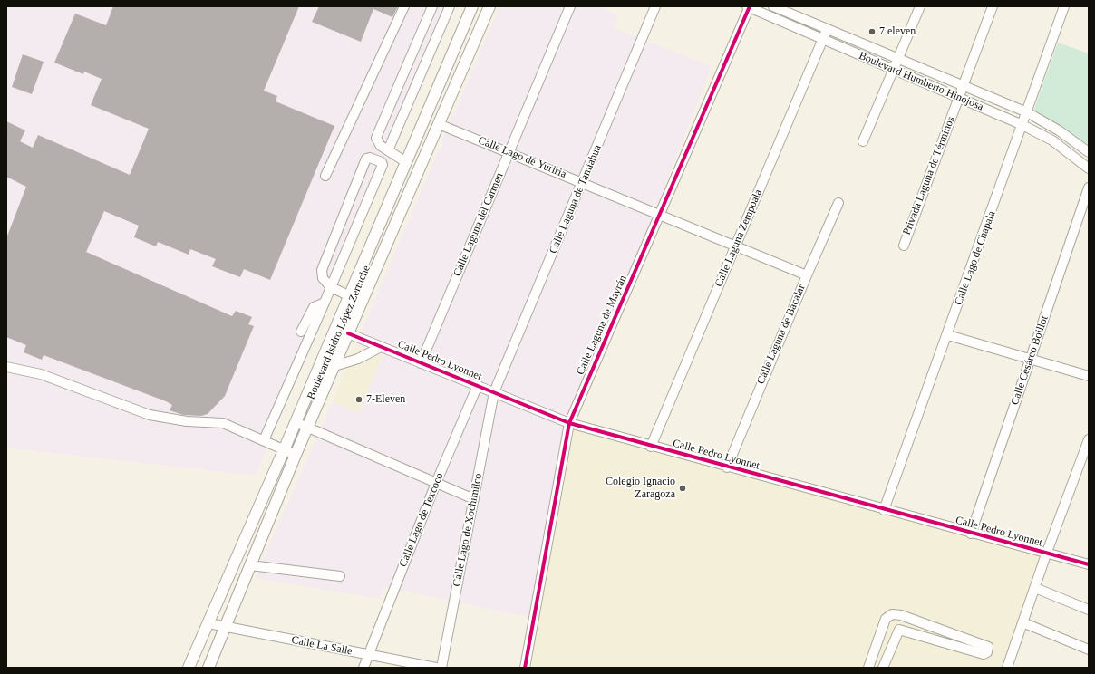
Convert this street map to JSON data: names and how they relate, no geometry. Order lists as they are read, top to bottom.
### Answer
{
  "streets": {
    "main road": ["Boulevard Isidro López Zertuche"],
    "street": [
      "Boulevard Humberto Hinojosa",
      "Calle Lago de Yuriria",
      "Privada Laguna de Términos",
      "Calle Laguna de Tamiahua",
      "Calle Laguna del Carmen",
      "Calle Laguna Zempoala",
      "Calle Lago de Chapala",
      "Calle Laguna de Mayrán",
      "Calle Laguna de Bacalar",
      "Calle Pedro Lyonnet",
      "Calle Cesáreo Boillot",
      "Calle Lago de Texcoco",
      "Calle Lago de Xochimilco",
      "Calle La Salle"
    ]
  },
  "crossings": [
    ["Boulevard Humberto Hinojosa", "Privada Laguna de Términos"],
    ["Boulevard Humberto Hinojosa", "Calle Laguna Zempoala"],
    ["Boulevard Humberto Hinojosa", "Calle Lago de Chapala"],
    ["Boulevard Humberto Hinojosa", "Calle Laguna de Mayrán"],
    ["Calle Lago de Yuriria", "Calle Laguna de Tamiahua"],
    ["Calle Lago de Yuriria", "Calle Laguna del Carmen"],
    ["Calle Lago de Yuriria", "Calle Laguna Zempoala"],
    ["Calle Lago de Yuriria", "Calle Laguna de Mayrán"],
    ["Calle Lago de Yuriria", "Boulevard Isidro López Zertuche"],
    ["Calle Lago de Yuriria", "Calle Laguna de Bacalar"],
    ["Calle Laguna de Tamiahua", "Calle Pedro Lyonnet"],
    ["Calle Laguna de Tamiahua", "Calle Lago de Xochimilco"],
    ["Calle Laguna del Carmen", "Calle Pedro Lyonnet"],
    ["Calle Laguna Zempoala", "Calle Pedro Lyonnet"],
    ["Calle Lago de Chapala", "Calle Pedro Lyonnet"],
    ["Calle Laguna de Mayrán", "Calle Pedro Lyonnet"],
    ["Boulevard Isidro López Zertuche", "Calle Pedro Lyonnet"],
    ["Boulevard Isidro López Zertuche", "Calle La Salle"],
    ["Calle Laguna de Bacalar", "Calle Pedro Lyonnet"],
    ["Calle Pedro Lyonnet", "Calle Cesáreo Boillot"],
    ["Calle Pedro Lyonnet", "Calle Lago de Texcoco"],
    ["Calle Pedro Lyonnet", "Calle Lago de Xochimilco"],
    ["Calle Lago de Texcoco", "Calle La Salle"]
  ],
  "places": ["7 eleven", "7-Eleven", "Colegio Ignacio Zaragoza"]
}
